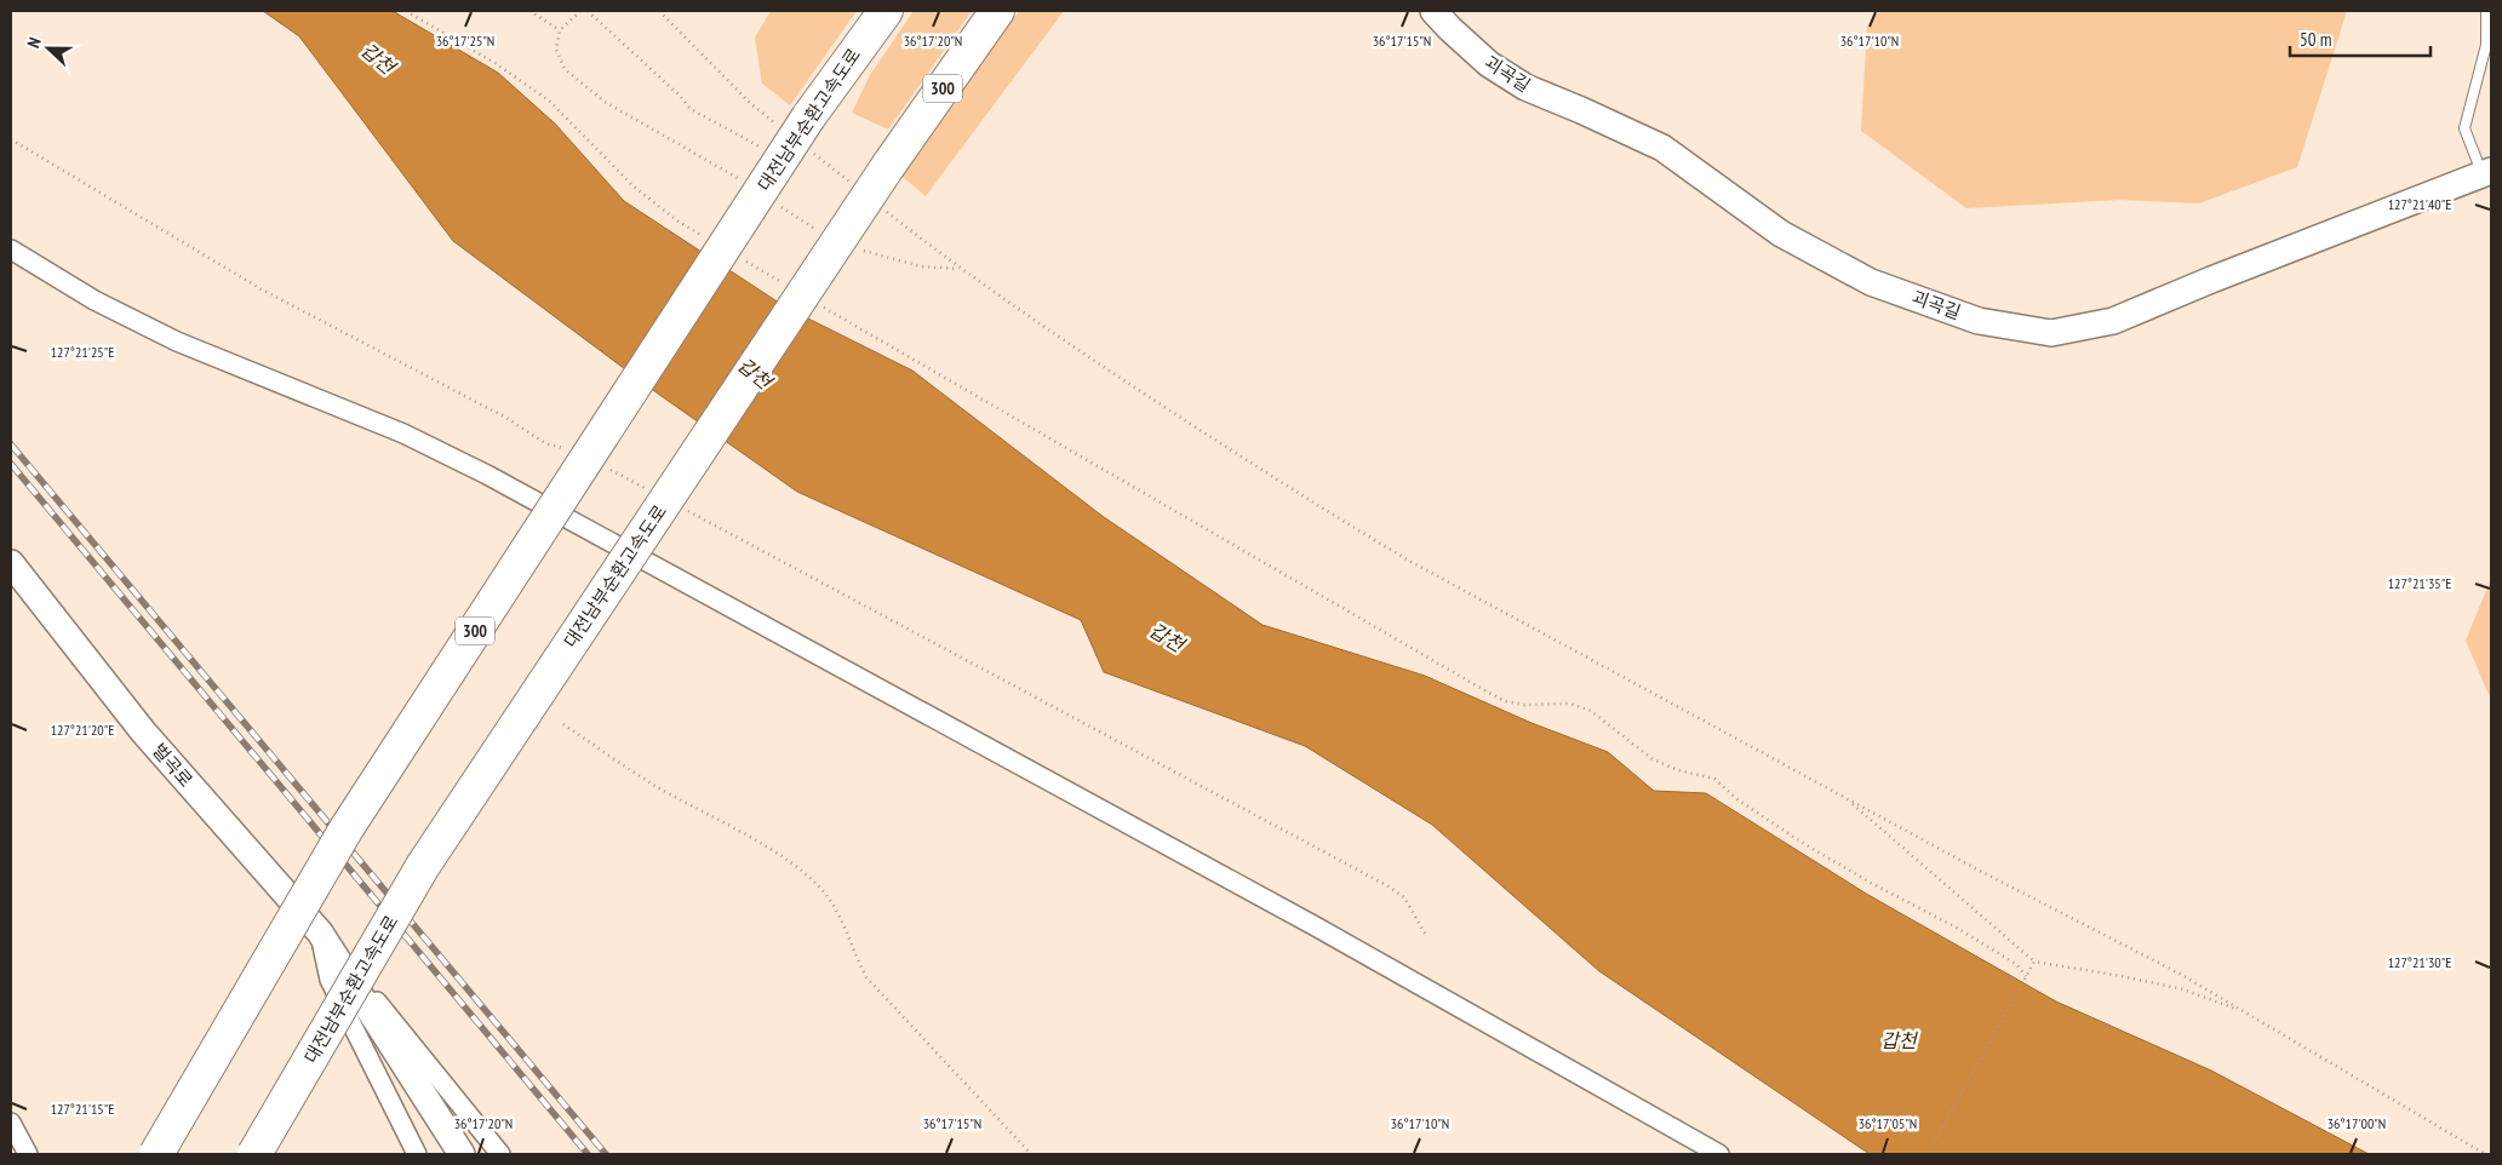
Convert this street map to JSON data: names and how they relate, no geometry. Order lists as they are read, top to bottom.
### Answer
{
  "streets": {
    "highway": ["300", "대전남부순환고속도로"],
    "street": ["괴곡길", "벌곡로"]
  },
  "water": ["갑천"],
  "scale_bar": "50 m",
  "north": "left",
  "coordinates": [
    "36°17'25\"N",
    "36°17'20\"N",
    "36°17'15\"N",
    "36°17'10\"N",
    "127°21'40\"E",
    "127°21'25\"E",
    "127°21'35\"E",
    "127°21'20\"E",
    "127°21'30\"E",
    "127°21'15\"E",
    "36°17'05\"N",
    "36°17'00\"N"
  ]
}
